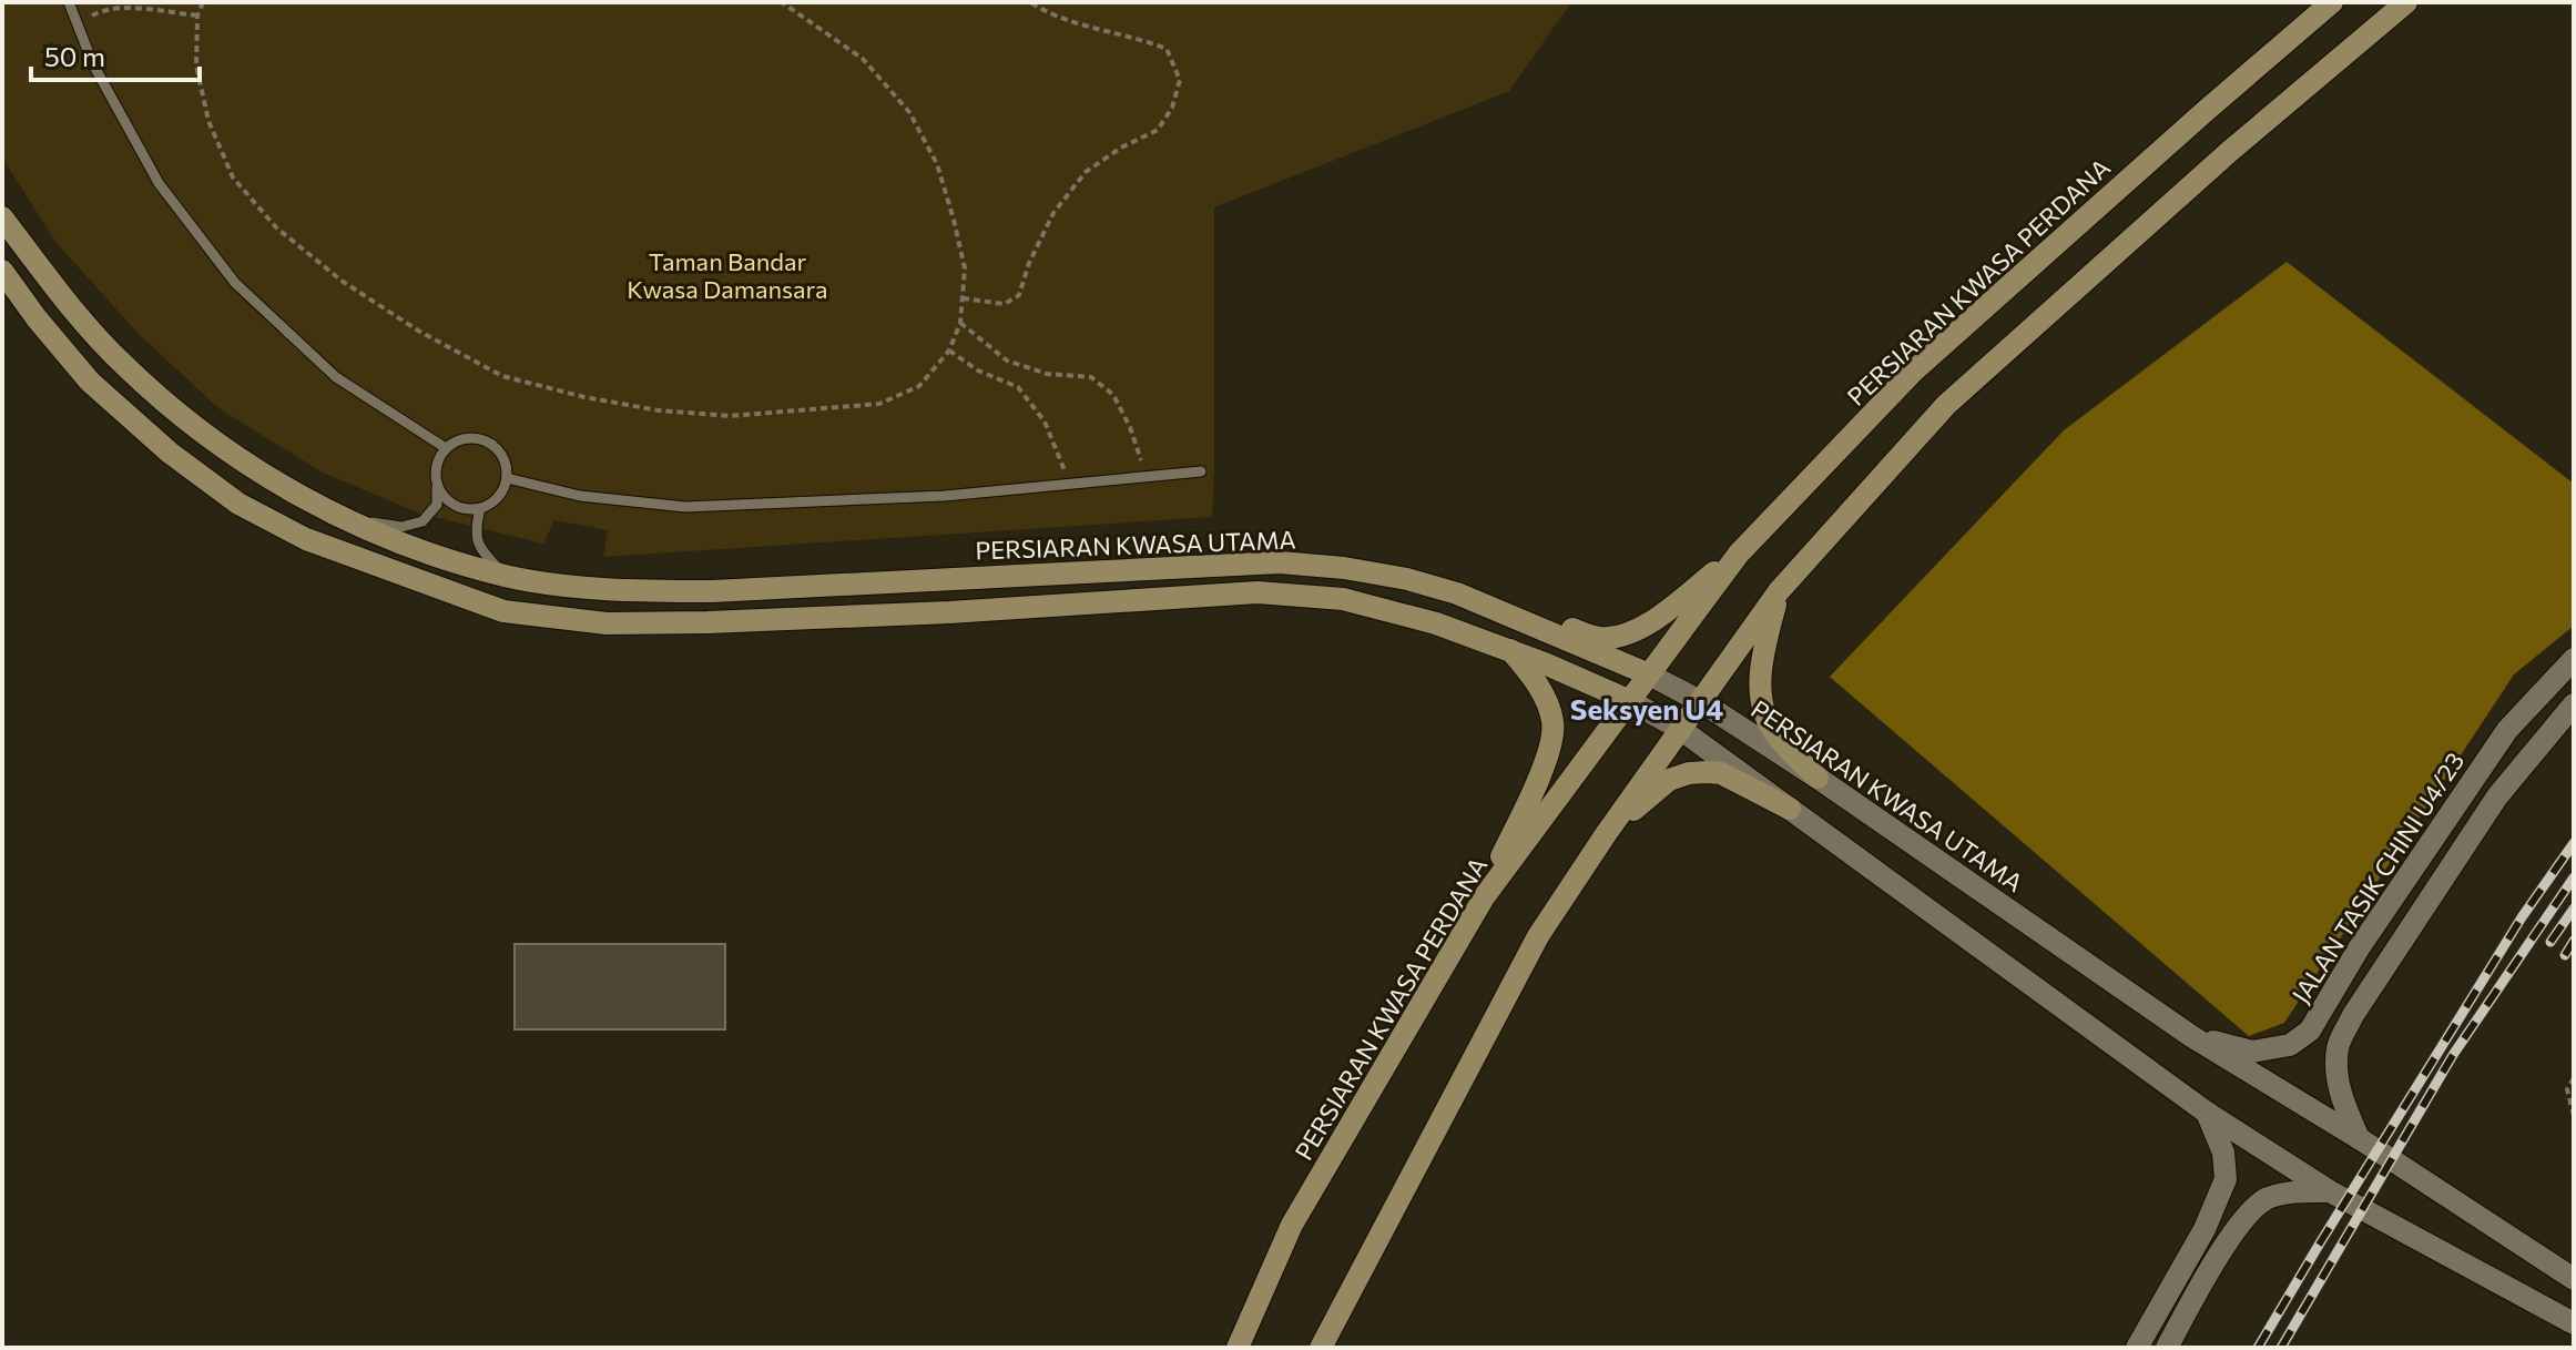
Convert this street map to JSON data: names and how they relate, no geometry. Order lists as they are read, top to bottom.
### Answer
{
  "streets": {
    "main road": ["PERSIARAN KWASA PERDANA", "PERSIARAN KWASA UTAMA"],
    "street": ["JALAN TASIK CHINI U4/23"]
  },
  "crossings": [
    ["PERSIARAN KWASA PERDANA", "PERSIARAN KWASA UTAMA"],
    ["PERSIARAN KWASA UTAMA", "JALAN TASIK CHINI U4/23"]
  ],
  "districts": ["Seksyen U4"],
  "parks": ["Taman Bandar Kwasa Damansara"],
  "scale_bar": "50 m"
}
